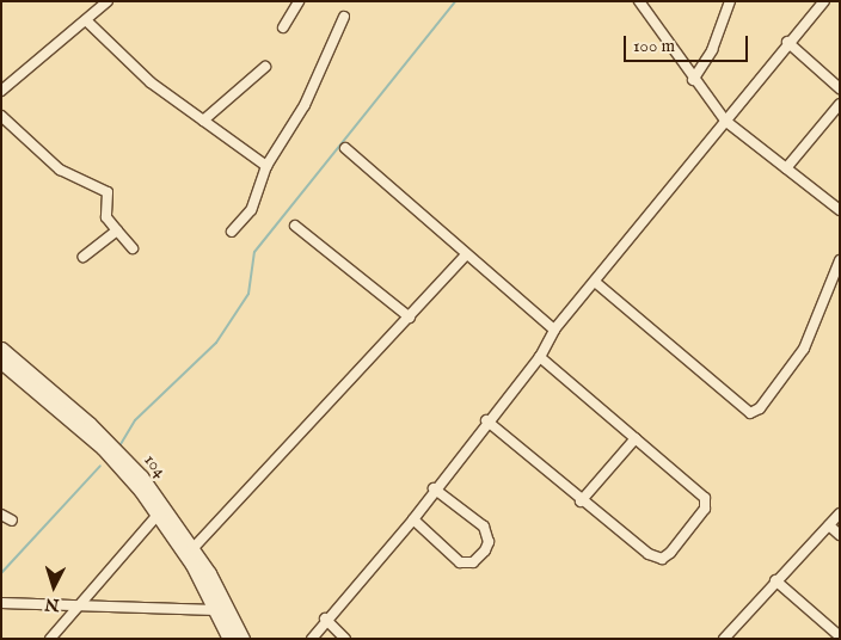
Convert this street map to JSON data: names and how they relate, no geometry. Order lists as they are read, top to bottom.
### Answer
{
  "streets": {
    "street": ["104"]
  },
  "scale_bar": "100 m",
  "north": "bottom"
}
